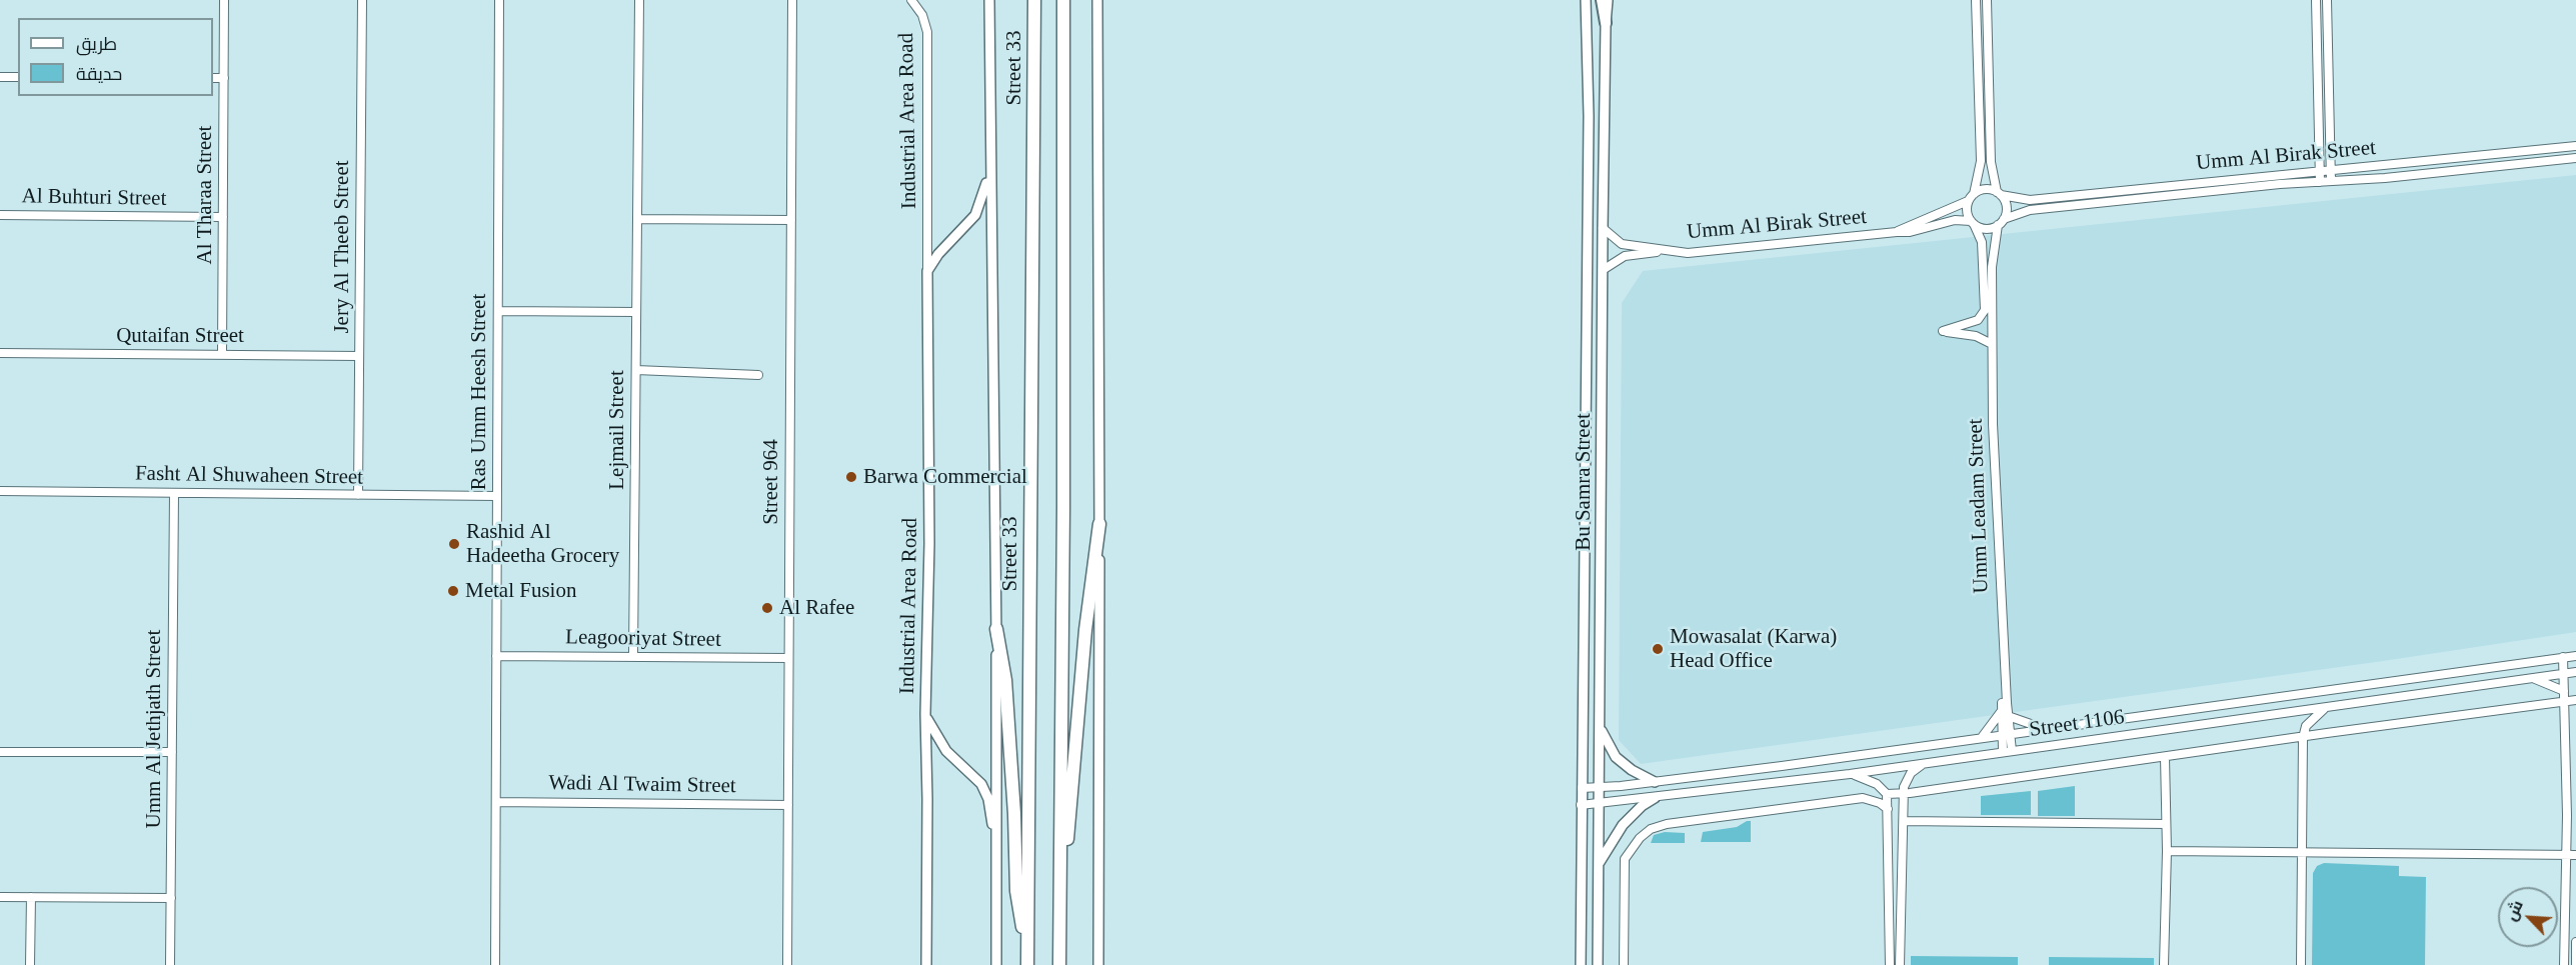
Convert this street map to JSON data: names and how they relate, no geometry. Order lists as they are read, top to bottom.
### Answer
{
  "streets": {
    "highway": ["Street 33"],
    "street": [
      "Industrial Area Road",
      "Umm Al Birak Street",
      "Al Tharaa Street",
      "Al Buhturi Street",
      "Jery Al Theeb Street",
      "Qutaifan Street",
      "Ras Umm Heesh Street",
      "Lejmail Street",
      "Fasht Al Shuwaheen Street",
      "Street 964",
      "Bu Samra Street",
      "Umm Leadam Street",
      "Leagooriyat Street",
      "Street 1106",
      "Umm Al Jethjath Street",
      "Wadi Al Twaim Street"
    ]
  },
  "crossings": [
    ["Umm Al Birak Street", "Bu Samra Street"],
    ["Umm Al Birak Street", "Umm Leadam Street"],
    ["Al Tharaa Street", "Al Buhturi Street"],
    ["Al Tharaa Street", "Qutaifan Street"],
    ["Jery Al Theeb Street", "Qutaifan Street"],
    ["Jery Al Theeb Street", "Fasht Al Shuwaheen Street"],
    ["Ras Umm Heesh Street", "Fasht Al Shuwaheen Street"],
    ["Ras Umm Heesh Street", "Leagooriyat Street"],
    ["Ras Umm Heesh Street", "Wadi Al Twaim Street"],
    ["Lejmail Street", "Leagooriyat Street"],
    ["Fasht Al Shuwaheen Street", "Umm Al Jethjath Street"],
    ["Street 964", "Leagooriyat Street"],
    ["Street 964", "Wadi Al Twaim Street"],
    ["Bu Samra Street", "Street 1106"],
    ["Umm Leadam Street", "Street 1106"]
  ],
  "places": [
    "Barwa Commercial",
    "Rashid Al Hadeetha Grocery",
    "Metal Fusion",
    "Al Rafee",
    "Mowasalat (Karwa) Head Office"
  ],
  "legend": ["طريق", "حديقة"],
  "north": "top left"
}
